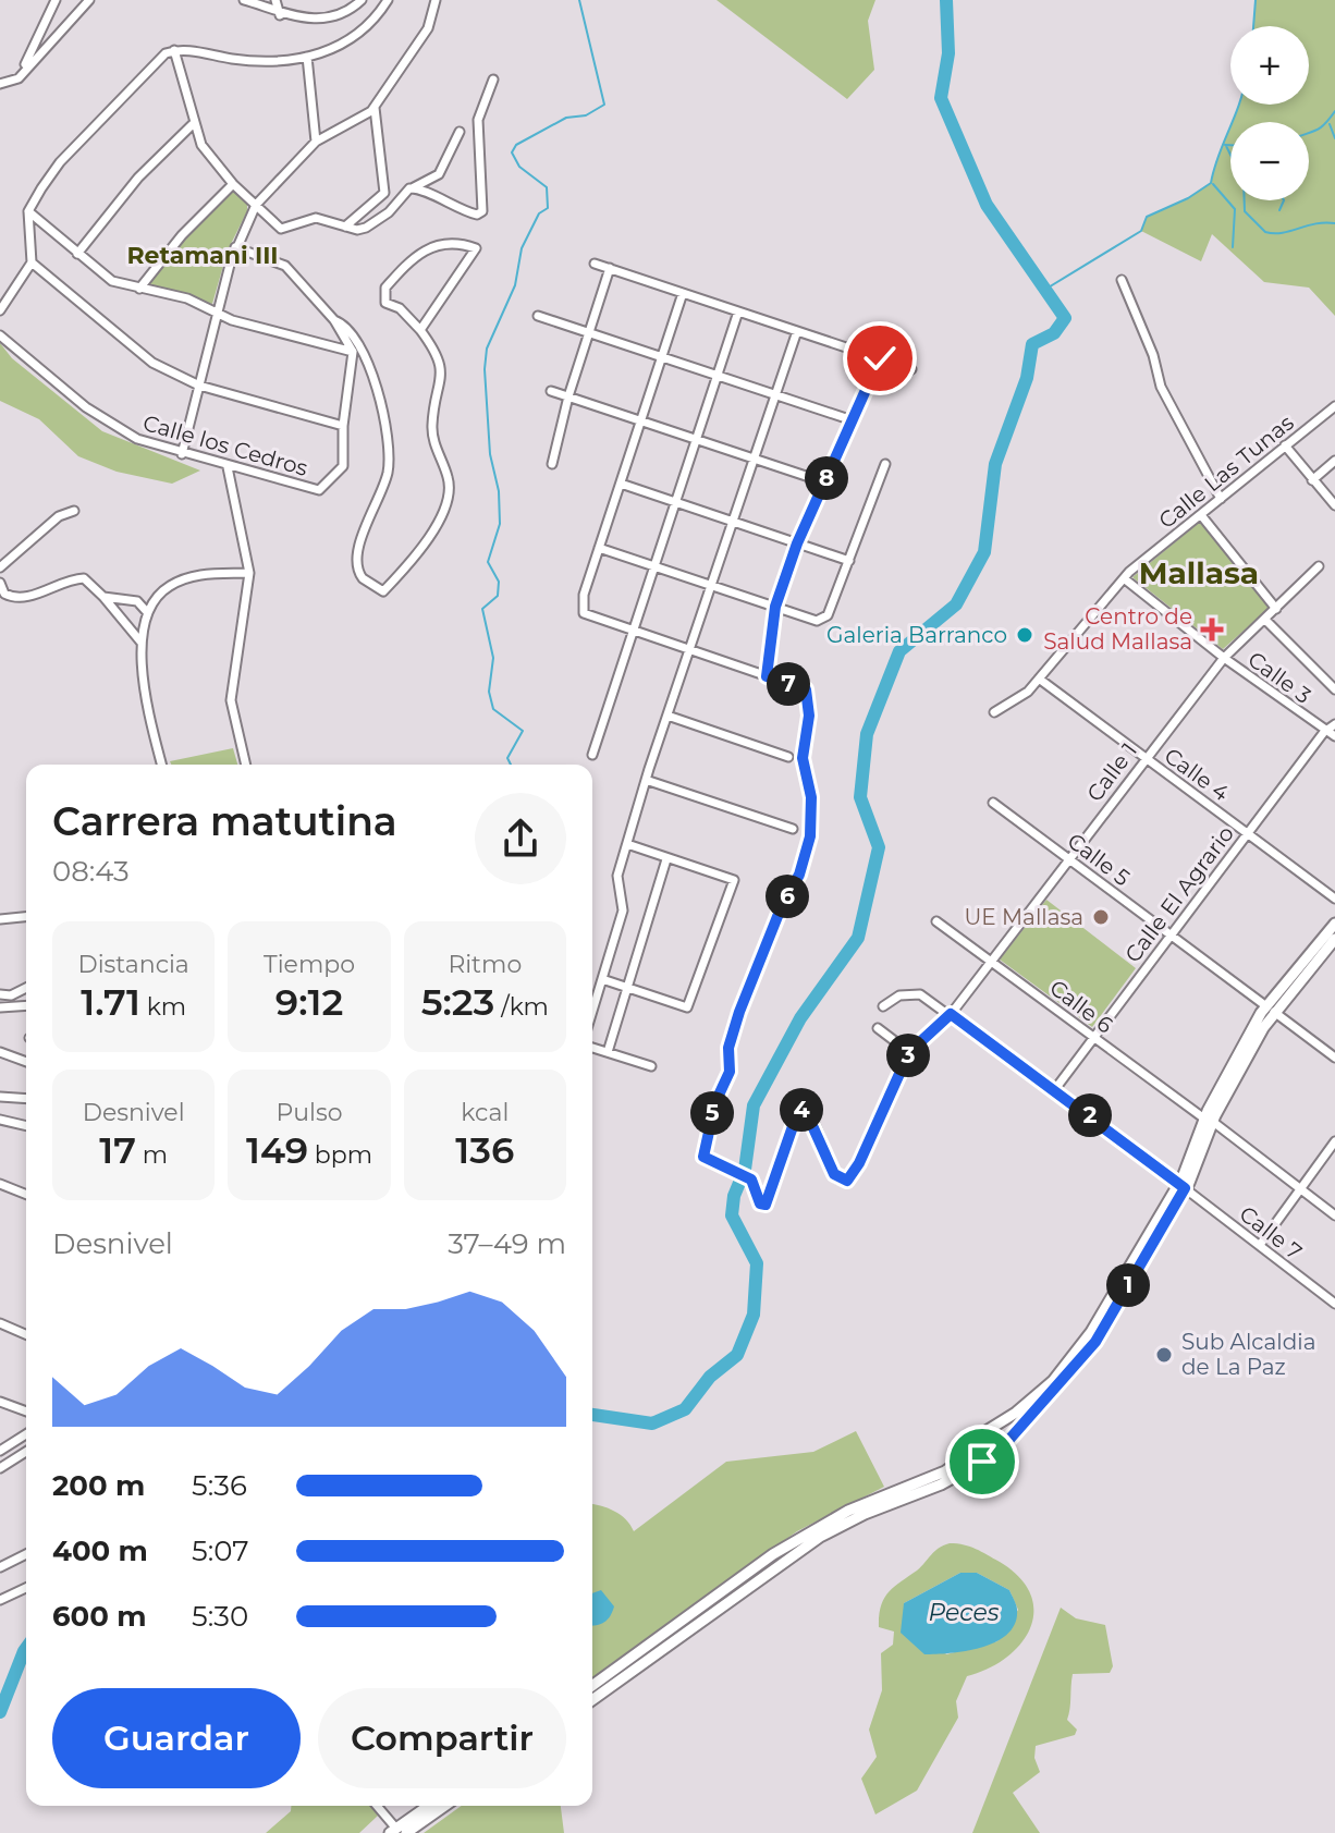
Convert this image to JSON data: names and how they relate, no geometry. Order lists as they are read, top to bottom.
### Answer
{
  "streets": {
    "street": [
      "Calle los Cedros",
      "Calle Las Tunas",
      "Calle 3",
      "Calle 1",
      "Calle 4",
      "Calle 5",
      "Calle El Agrario",
      "Calle 6",
      "Calle 7"
    ]
  },
  "crossings": [
    ["Calle Las Tunas", "Calle 3"],
    ["Calle Las Tunas", "Calle 4"],
    ["Calle 3", "Calle 1"],
    ["Calle 3", "Calle El Agrario"],
    ["Calle 1", "Calle 4"],
    ["Calle 1", "Calle 5"],
    ["Calle 1", "Calle 6"],
    ["Calle 1", "Calle 7"],
    ["Calle 4", "Calle El Agrario"],
    ["Calle 5", "Calle El Agrario"],
    ["Calle El Agrario", "Calle 6"],
    ["Calle El Agrario", "Calle 7"]
  ],
  "districts": ["Retamani III", "Mallasa"],
  "water": ["Peces"],
  "places": {
    "health": ["Centro de Salud Mallasa"],
    "other": ["Galeria Barranco", "UE Mallasa", "Sub Alcaldia de La Paz"]
  },
  "page": {
    "map_buttons": ["+", "−"],
    "pins": [
      "8",
      "7",
      "6",
      "3",
      "4",
      "5",
      "2",
      "1"
    ],
    "heading": ["Carrera matutina", "08:43"],
    "stats": [
      ["Distancia", "1.71 km"],
      ["Tiempo", "9:12"],
      ["Ritmo", "5:23 /km"],
      ["Desnivel", "17 m"],
      ["Pulso", "149 bpm"],
      ["kcal", "136"]
    ],
    "chart": ["Desnivel", "37–49 m"],
    "list": [
      {
        "name": "200 m",
        "note": "5:36"
      },
      {
        "name": "400 m",
        "note": "5:07"
      },
      {
        "name": "600 m",
        "note": "5:30"
      }
    ],
    "buttons": ["Guardar", "Compartir"]
  }
}
